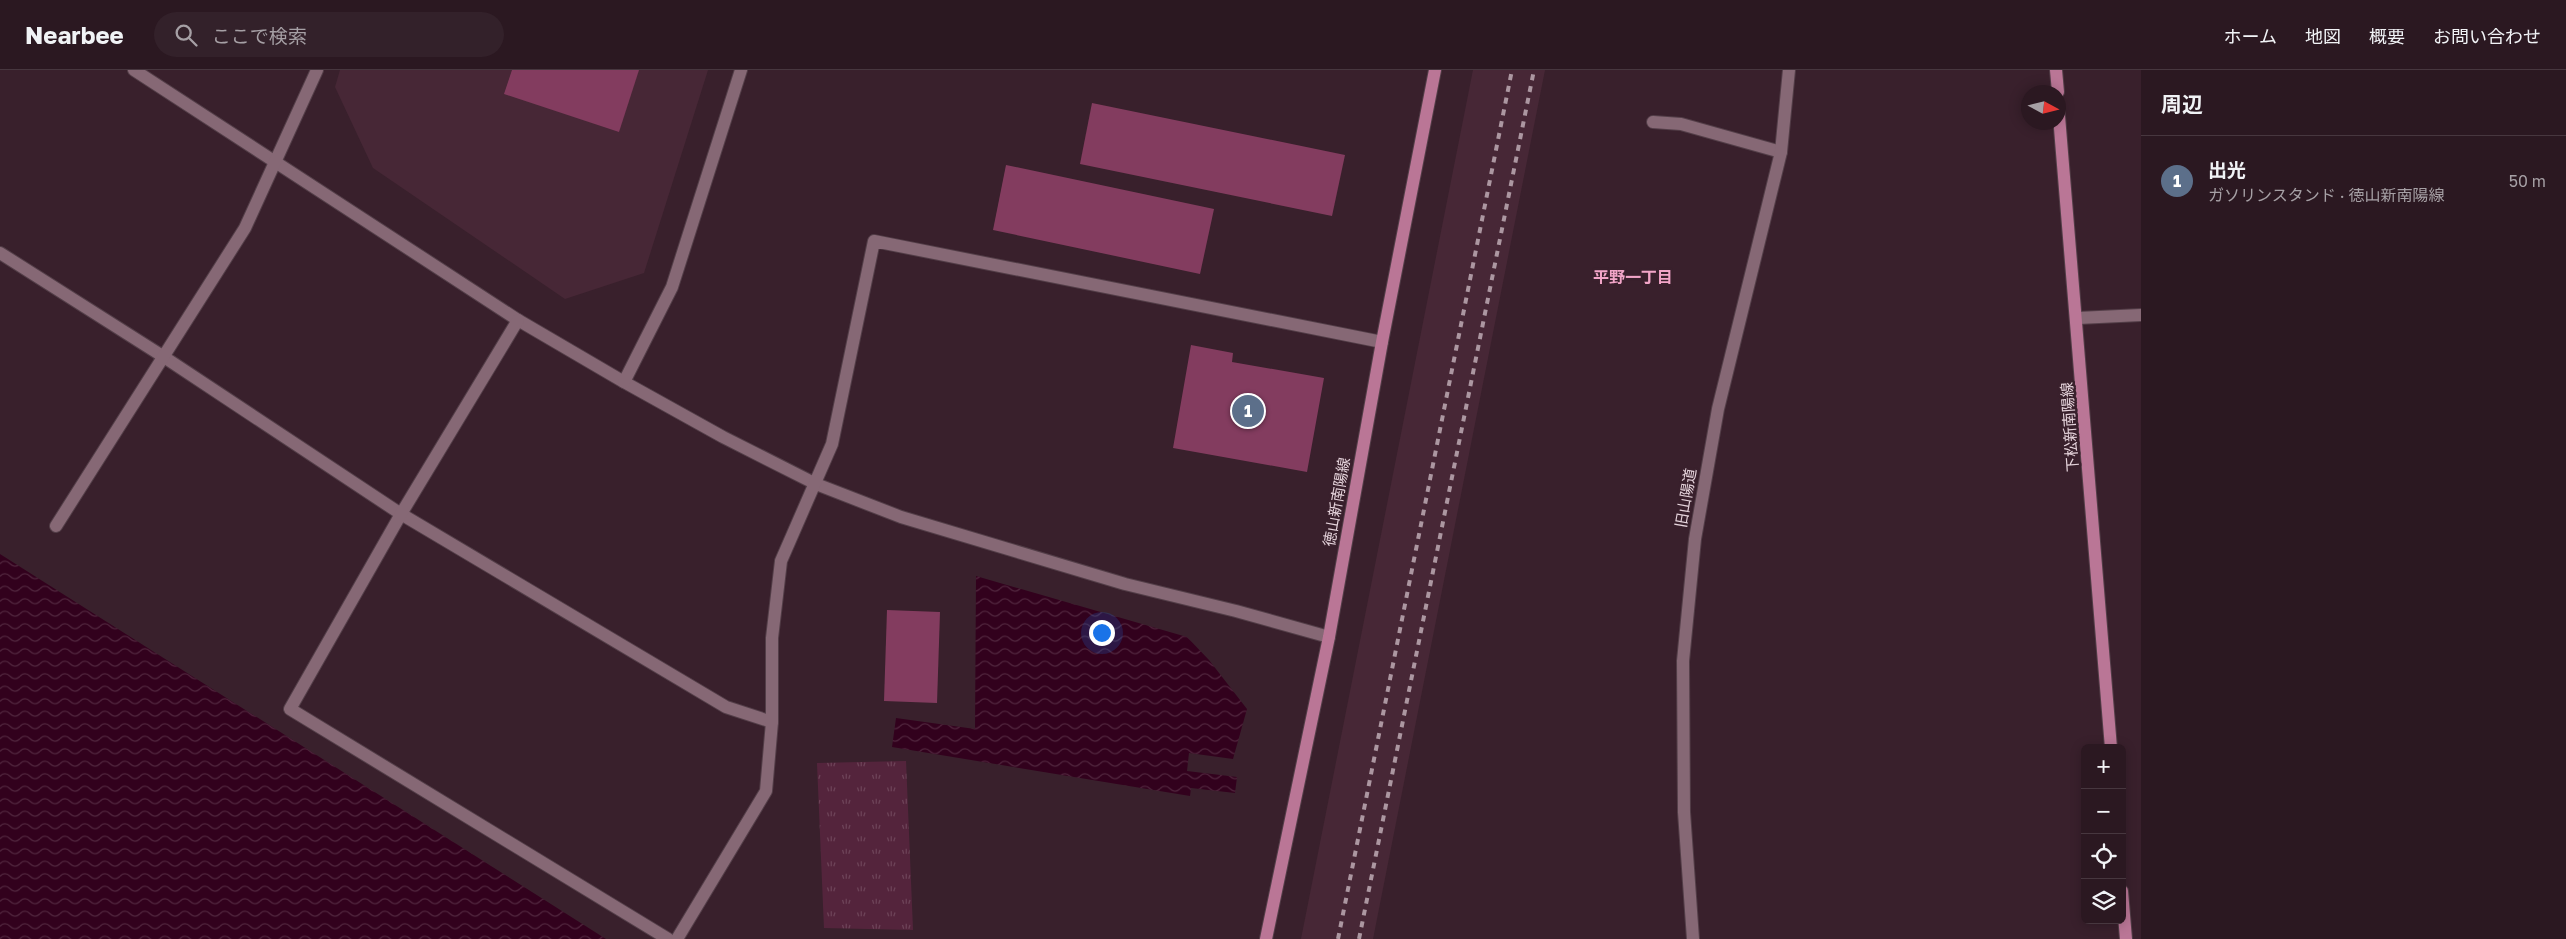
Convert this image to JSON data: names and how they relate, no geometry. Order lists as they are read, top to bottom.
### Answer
{
  "streets": {
    "main road": ["下松新南陽線", "徳山新南陽線"],
    "street": ["旧山陽道"]
  },
  "districts": ["平野一丁目"],
  "north": "right",
  "page": {
    "header": "Nearbee",
    "search": "ここで検索",
    "nav": [
      "ホーム",
      "地図",
      "概要",
      "お問い合わせ"
    ],
    "heading": "周辺",
    "list": [
      {
        "mark": "1",
        "name": "出光",
        "note": "ガソリンスタンド · 徳山新南陽線",
        "value": "50 m"
      }
    ],
    "pins": "1",
    "map_buttons": ["+", "−"]
  }
}
